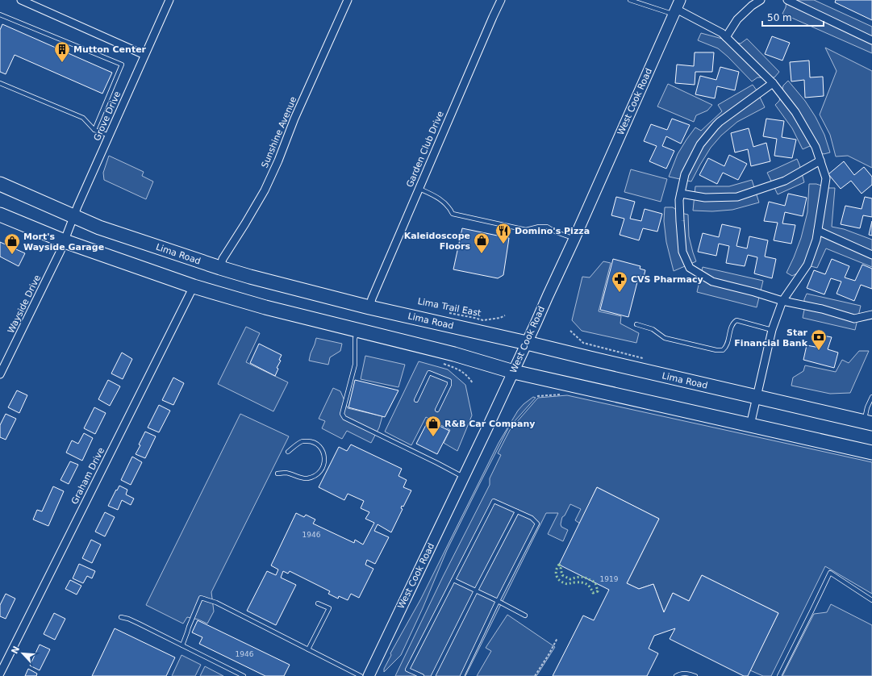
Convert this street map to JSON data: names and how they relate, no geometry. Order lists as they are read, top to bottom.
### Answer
{
  "streets": {
    "highway": ["Lima Road"],
    "main road": ["West Cook Road"],
    "street": [
      "Grove Drive",
      "Sunshine Avenue",
      "Garden Club Drive",
      "Wayside Drive",
      "Graham Drive"
    ],
    "path": ["Lima Trail East"]
  },
  "crossings": [
    ["West Cook Road", "Lima Road"],
    ["Grove Drive", "Lima Road"],
    ["Grove Drive", "Wayside Drive"],
    ["Sunshine Avenue", "Lima Road"],
    ["Garden Club Drive", "Lima Road"]
  ],
  "places": {
    "building": ["Mutton Center"],
    "restaurant": ["Domino's Pizza"],
    "shop": ["Kaleidoscope Floors", "Mort's Wayside Garage", "R&B Car Company"],
    "pharmacy": ["CVS Pharmacy"],
    "bank": ["Star Financial Bank"]
  },
  "house_numbers": ["1946", "1919", "1946"],
  "scale_bar": "50 m",
  "north": "top left"
}
